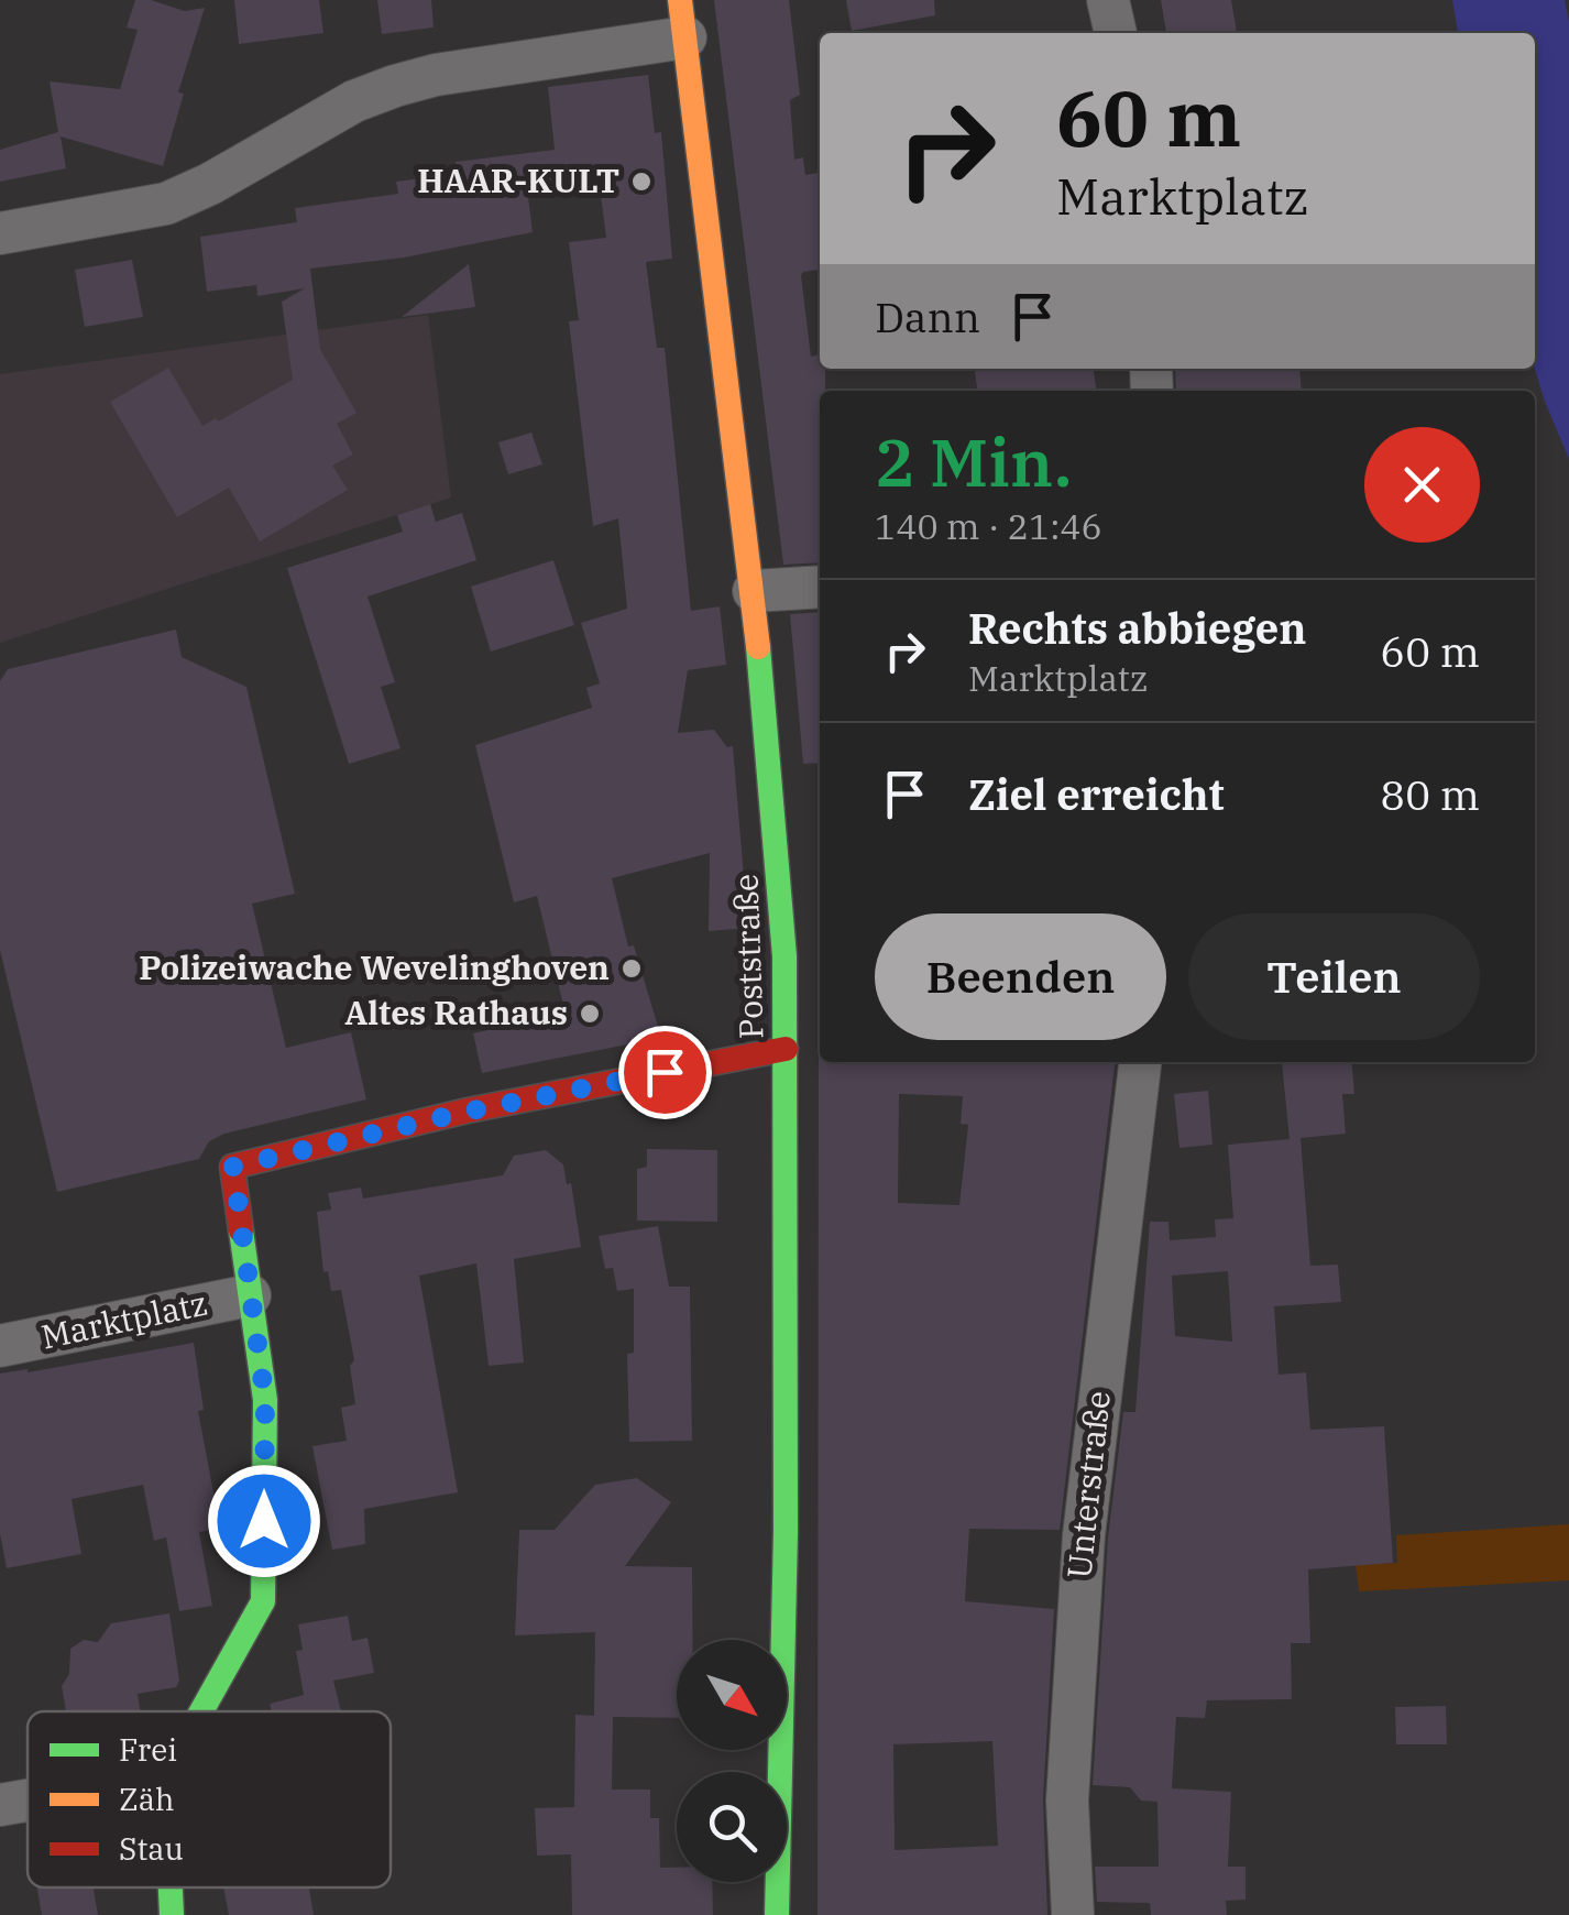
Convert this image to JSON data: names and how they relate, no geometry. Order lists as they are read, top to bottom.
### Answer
{
  "streets": {
    "street": ["Poststraße", "Marktplatz", "Unterstraße"]
  },
  "crossings": [
    ["Poststraße", "Marktplatz"]
  ],
  "places": ["HAAR-KULT", "Polizeiwache Wevelinghoven", "Altes Rathaus"],
  "legend": ["Frei", "Zäh", "Stau"],
  "north": "bottom right",
  "page": {
    "turn": ["60 m", "Marktplatz"],
    "then": "Dann",
    "heading": ["2 Min.", "140 m · 21:46"],
    "list": [
      {
        "name": "Rechts abbiegen",
        "note": "Marktplatz",
        "value": "60 m"
      },
      {
        "name": "Ziel erreicht",
        "value": "80 m"
      }
    ],
    "buttons": ["Beenden", "Teilen"]
  }
}
